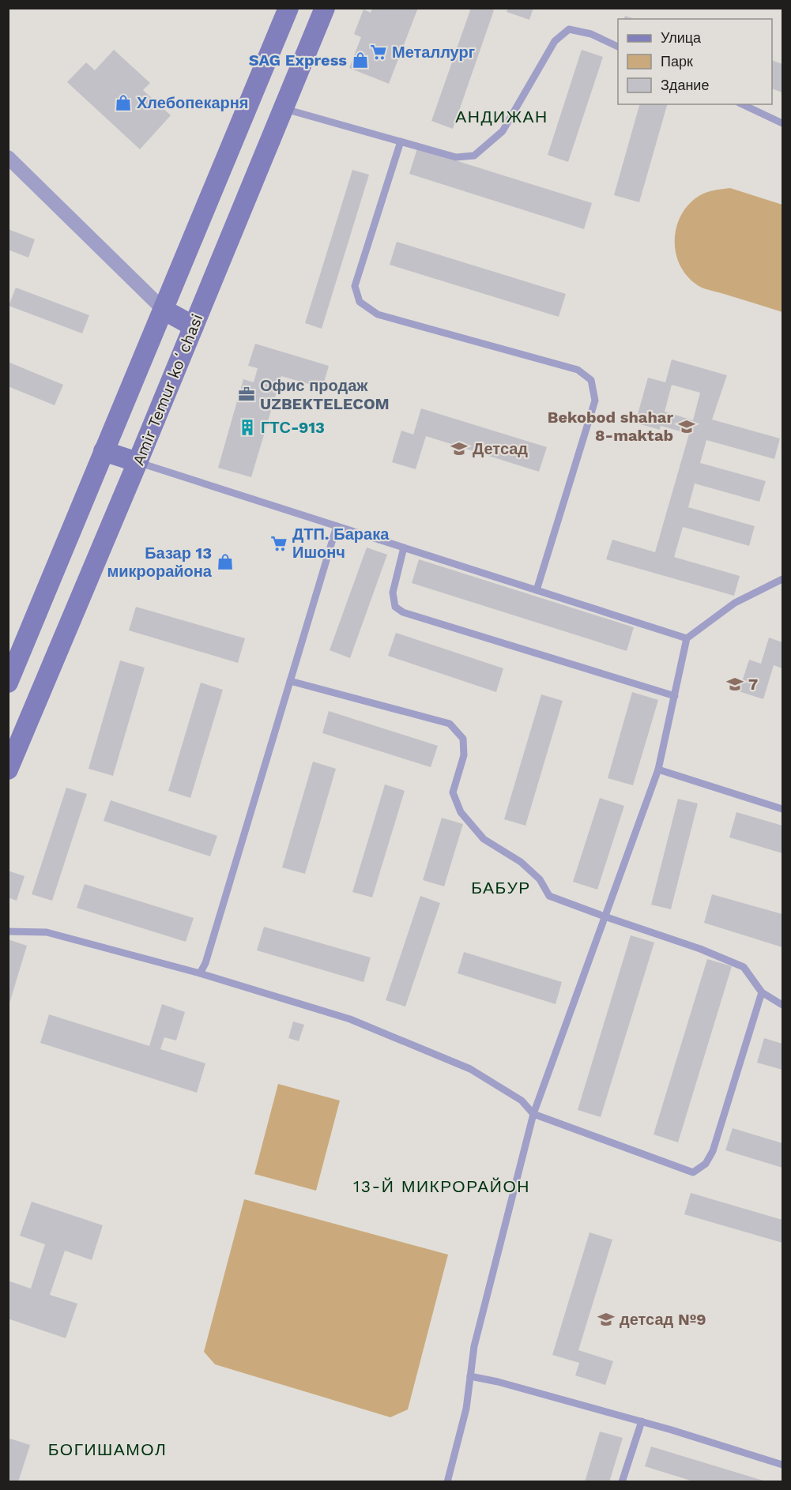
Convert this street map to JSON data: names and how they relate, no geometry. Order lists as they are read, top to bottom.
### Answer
{
  "streets": {
    "street": ["Amir Temur koʻchasi"]
  },
  "districts": [
    "АНДИЖАН",
    "БАБУР",
    "13-Й МИКРОРАЙОН",
    "БОГИШАМОЛ"
  ],
  "places": {
    "supermarket": ["Металлург", "ДТП. Барака Ишонч"],
    "shop": ["SAG Express", "Хлебопекарня", "Базар 13 микрорайона"],
    "office": ["Офис продаж UZBEKTELECOM"],
    "school or university": [
      "Bekobod shahar 8-maktab",
      "Детсад",
      "7",
      "детсад №9"
    ],
    "building": ["ГТС-913"]
  },
  "legend": ["Улица", "Парк", "Здание"]
}
